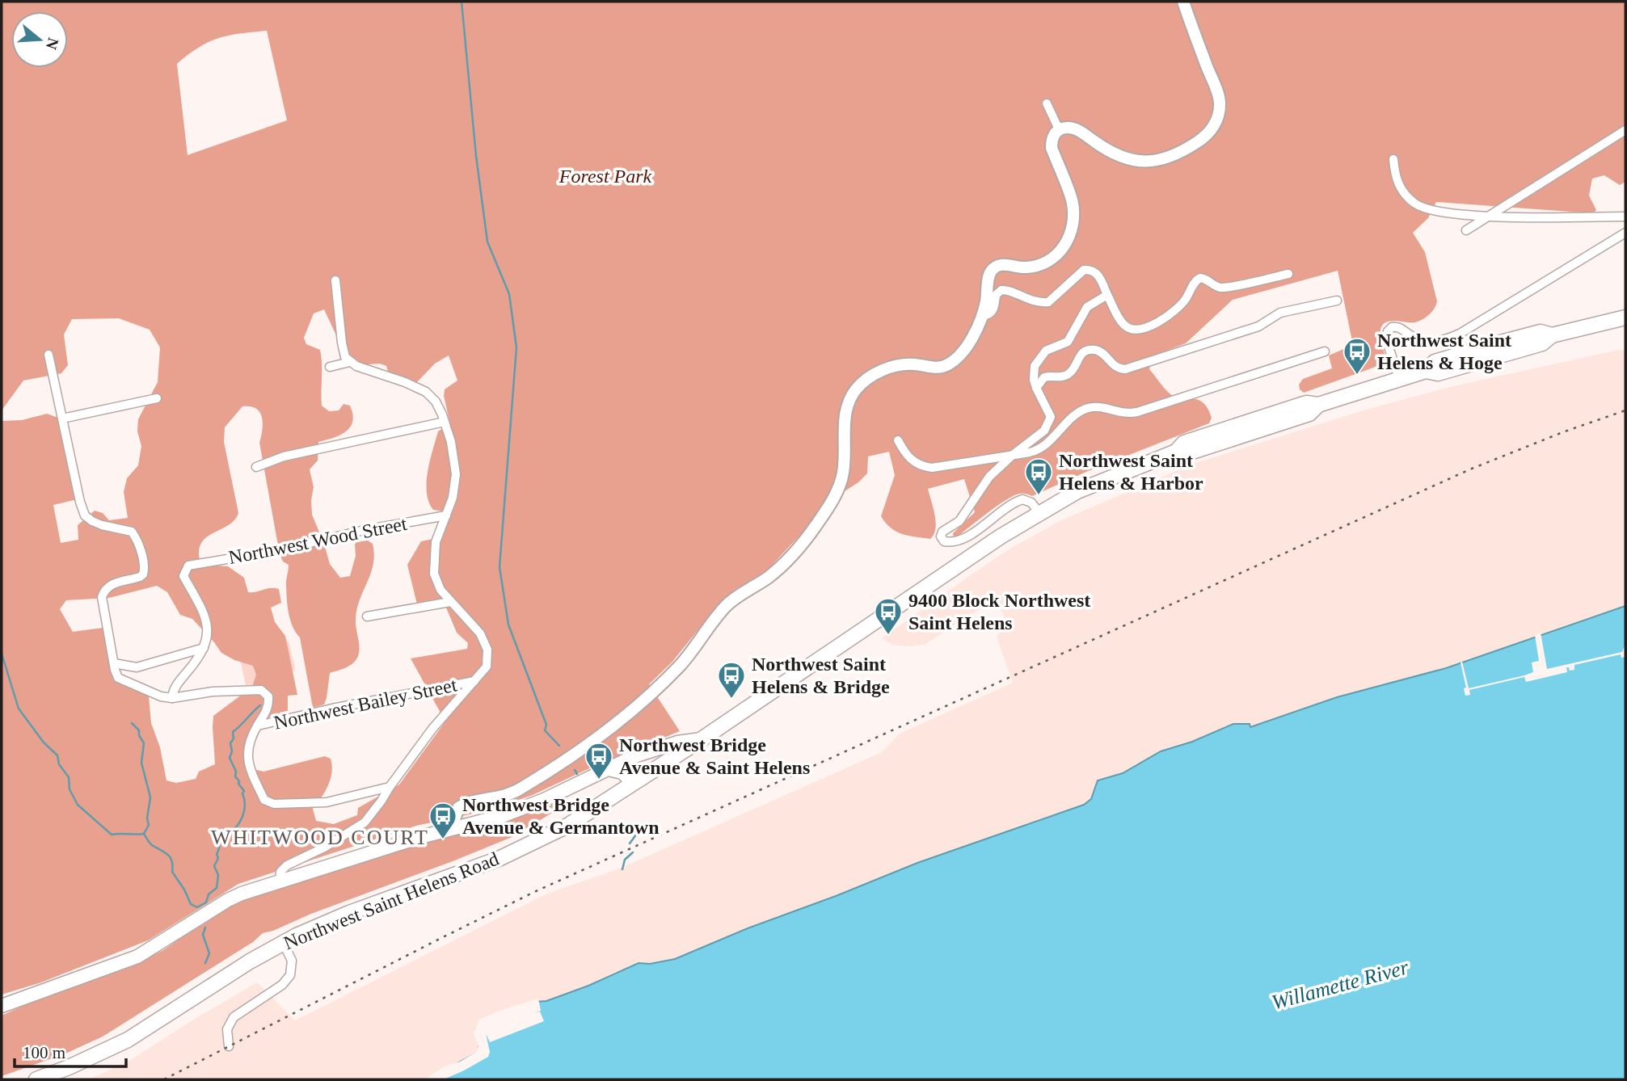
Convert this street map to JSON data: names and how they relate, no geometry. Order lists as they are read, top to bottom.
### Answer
{
  "streets": {
    "highway": ["Northwest Saint Helens Road"],
    "street": ["Northwest Wood Street", "Northwest Bailey Street"]
  },
  "districts": ["WHITWOOD COURT"],
  "water": ["Willamette River"],
  "parks": ["Forest Park"],
  "places": {
    "bus stop": [
      "Northwest Saint Helens & Hoge",
      "Northwest Saint Helens & Harbor",
      "9400 Block Northwest Saint Helens",
      "Northwest Saint Helens & Bridge",
      "Northwest Bridge Avenue & Saint Helens",
      "Northwest Bridge Avenue & Germantown"
    ]
  },
  "scale_bar": "100 m",
  "north": "right"
}
